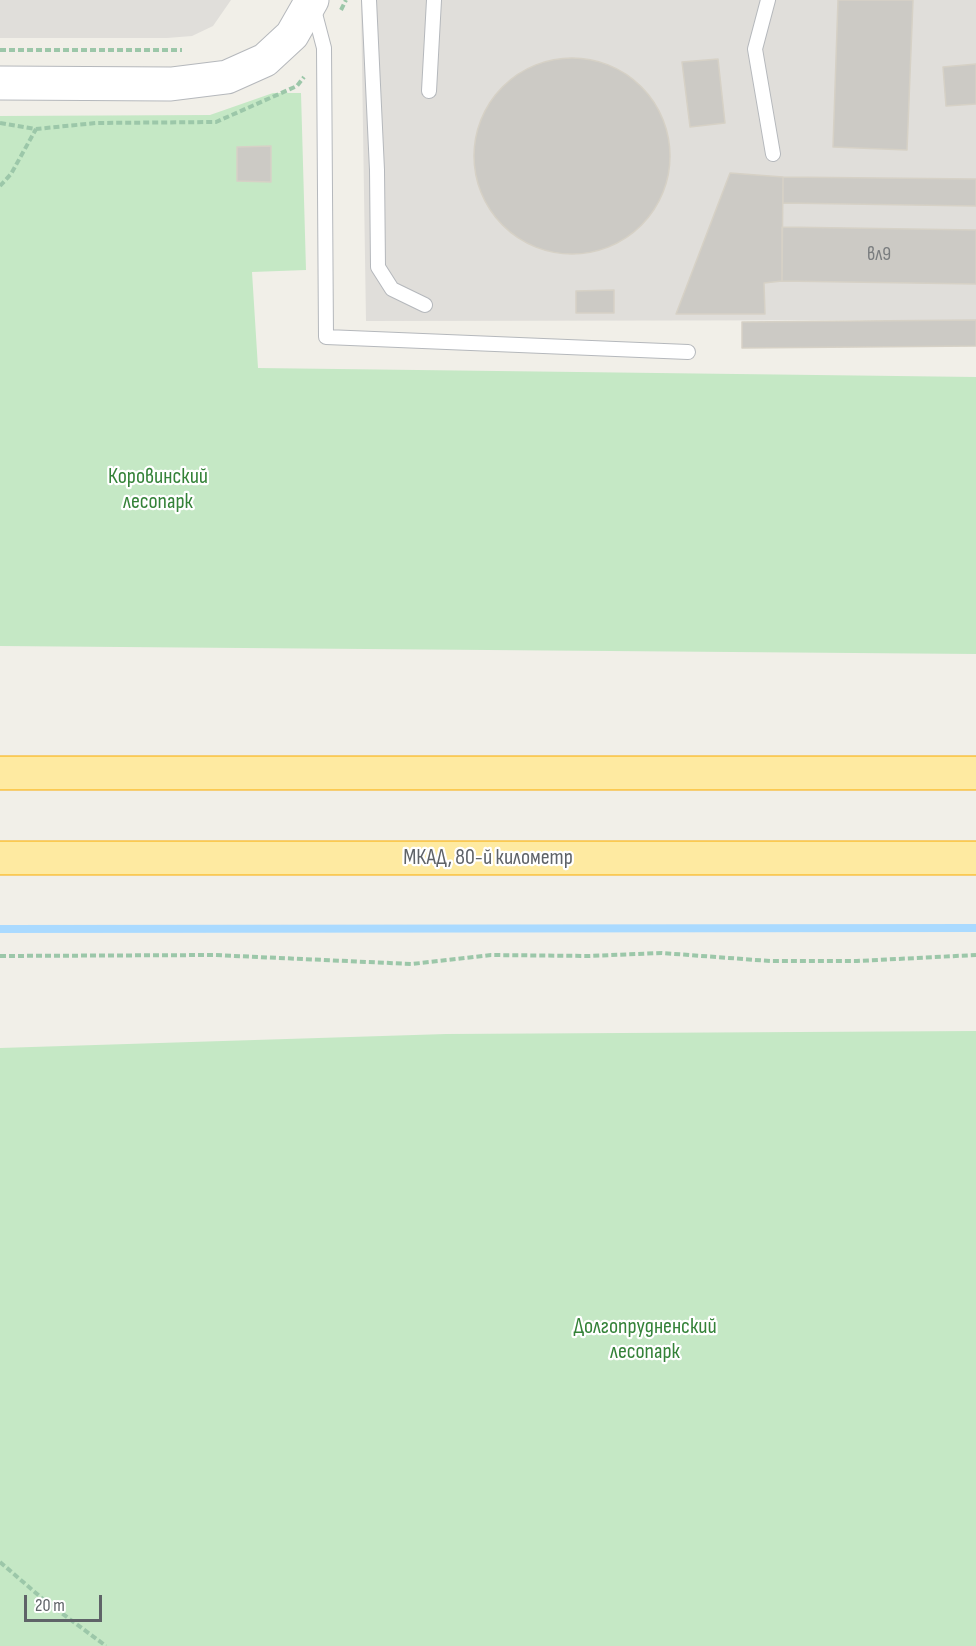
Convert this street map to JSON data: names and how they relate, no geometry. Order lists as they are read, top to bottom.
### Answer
{
  "streets": {
    "highway": ["МКАД, 80-й километр"]
  },
  "parks": ["Коровинский лесопарк", "Долгопрудненский лесопарк"],
  "house_numbers": ["вл9"],
  "scale_bar": "20 m"
}
